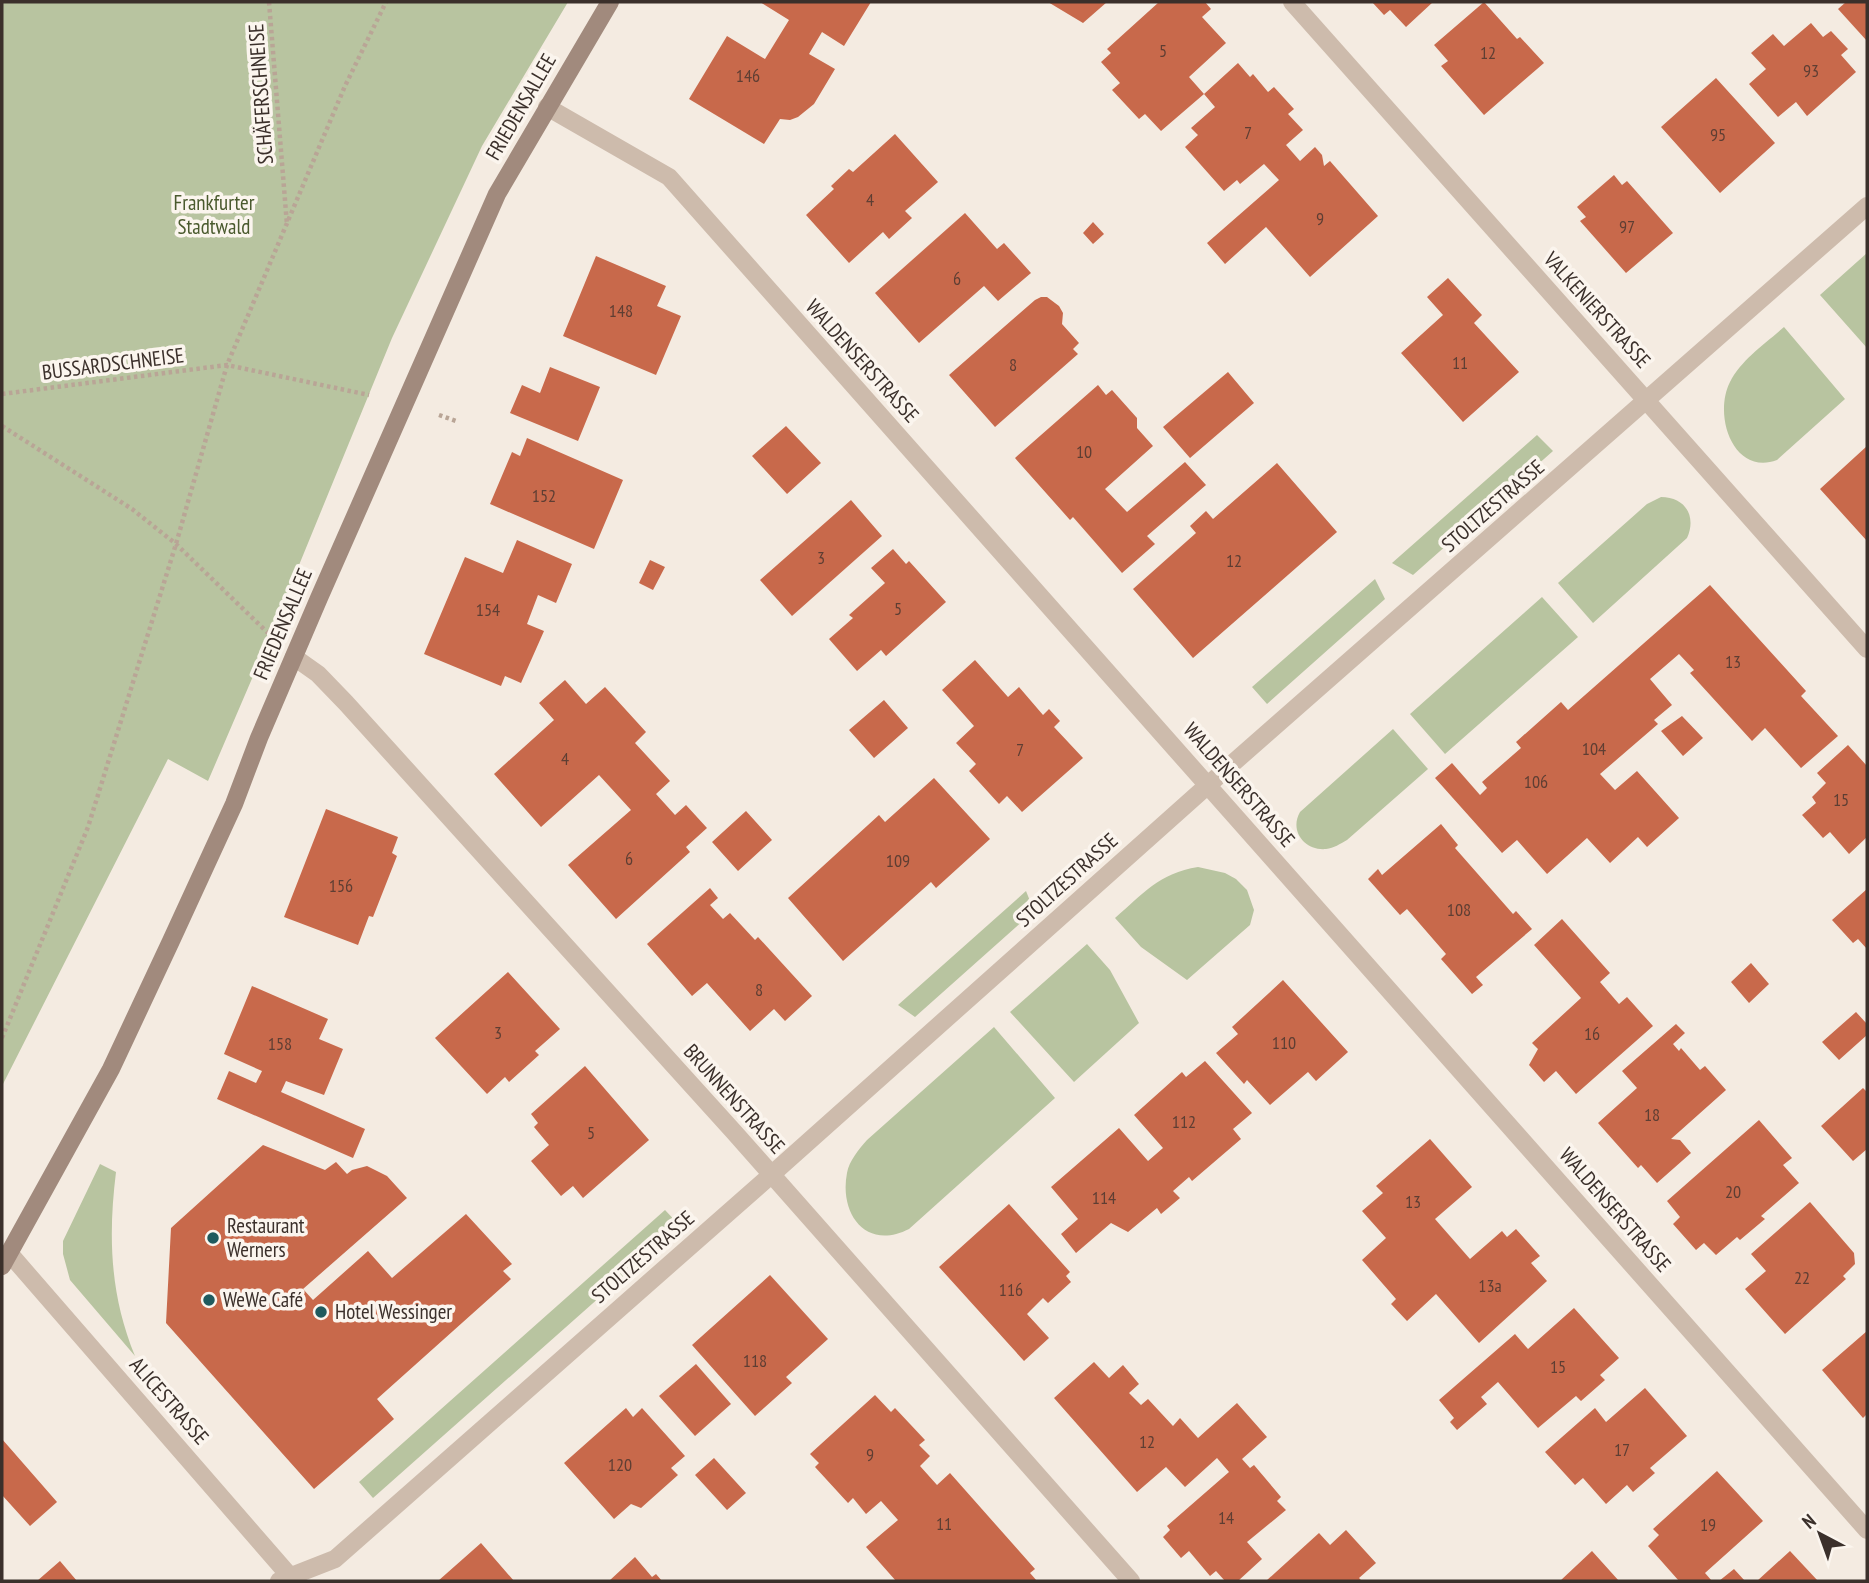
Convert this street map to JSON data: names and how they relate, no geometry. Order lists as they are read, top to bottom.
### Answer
{
  "streets": {
    "street": [
      "FRIEDENSALLEE",
      "VALKENIERSTRASSE",
      "WALDENSERSTRASSE",
      "STOLTZESTRASSE",
      "BRUNNENSTRASSE",
      "ALICESTRASSE"
    ],
    "path": ["SCHÄFERSCHNEISE", "BUSSARDSCHNEISE"]
  },
  "crossings": [
    ["FRIEDENSALLEE", "WALDENSERSTRASSE"],
    ["FRIEDENSALLEE", "BRUNNENSTRASSE"],
    ["FRIEDENSALLEE", "ALICESTRASSE"],
    ["VALKENIERSTRASSE", "STOLTZESTRASSE"],
    ["WALDENSERSTRASSE", "STOLTZESTRASSE"],
    ["STOLTZESTRASSE", "BRUNNENSTRASSE"],
    ["STOLTZESTRASSE", "ALICESTRASSE"]
  ],
  "parks": ["Frankfurter Stadtwald"],
  "places": ["Restaurant Werners", "WeWe Café", "Hotel Wessinger"],
  "house_numbers": [
    "5",
    "12",
    "93",
    "146",
    "7",
    "95",
    "4",
    "9",
    "97",
    "6",
    "148",
    "11",
    "8",
    "10",
    "152",
    "3",
    "12",
    "5",
    "154",
    "13",
    "104",
    "7",
    "4",
    "106",
    "15",
    "6",
    "109",
    "156",
    "108",
    "8",
    "3",
    "16",
    "110",
    "158",
    "18",
    "112",
    "5",
    "20",
    "114",
    "13",
    "22",
    "13a",
    "116",
    "118",
    "15",
    "12",
    "17",
    "9",
    "120",
    "14",
    "11",
    "19"
  ],
  "north": "top left"
}
